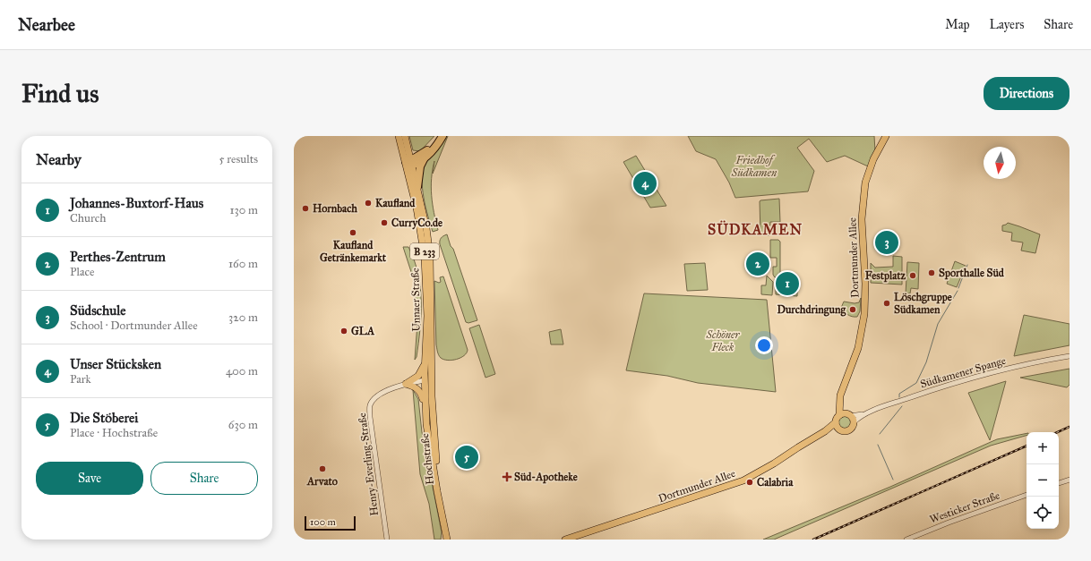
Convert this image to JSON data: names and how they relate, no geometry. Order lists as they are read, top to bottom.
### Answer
{
  "streets": {
    "main road": [
      "B 233",
      "Dortmunder Allee",
      "Unnaer Straße",
      "Hochstraße"
    ],
    "street": ["Südkamener Spange", "Henry-Everling-Straße", "Westicker Straße"]
  },
  "crossings": [
    ["Dortmunder Allee", "Südkamener Spange"],
    ["Unnaer Straße", "Hochstraße"],
    ["Unnaer Straße", "Henry-Everling-Straße"]
  ],
  "districts": ["SÜDKAMEN"],
  "parks": ["Friedhof Südkamen", "Schöner Fleck"],
  "places": {
    "other": [
      "Kaufland",
      "Hornbach",
      "CurryCo.de",
      "Kaufland Getränkemarkt",
      "Sporthalle Süd",
      "Festplatz",
      "Löschgruppe Südkamen",
      "Durchdringung",
      "GLA",
      "Arvato",
      "Calabria"
    ],
    "health": ["Süd-Apotheke"]
  },
  "scale_bar": "100 m",
  "north": "bottom",
  "page": {
    "header": "Nearbee",
    "nav": ["Map", "Layers", "Share"],
    "buttons": [
      "Directions",
      ["Save", "Share"]
    ],
    "title": "Find us",
    "heading": ["Nearby", "5 results"],
    "pins": [
      "4",
      "3",
      "2",
      "1",
      "5"
    ],
    "list": [
      {
        "mark": "1",
        "name": "Johannes-Buxtorf-Haus",
        "note": "Church",
        "value": "130 m"
      },
      {
        "mark": "2",
        "name": "Perthes-Zentrum",
        "note": "Place",
        "value": "160 m"
      },
      {
        "mark": "3",
        "name": "Südschule",
        "note": "School · Dortmunder Allee",
        "value": "320 m"
      },
      {
        "mark": "4",
        "name": "Unser Stücksken",
        "note": "Park",
        "value": "400 m"
      },
      {
        "mark": "5",
        "name": "Die Stöberei",
        "note": "Place · Hochstraße",
        "value": "630 m"
      }
    ],
    "map_buttons": ["+", "−"],
    "scale": "100 m"
  }
}
